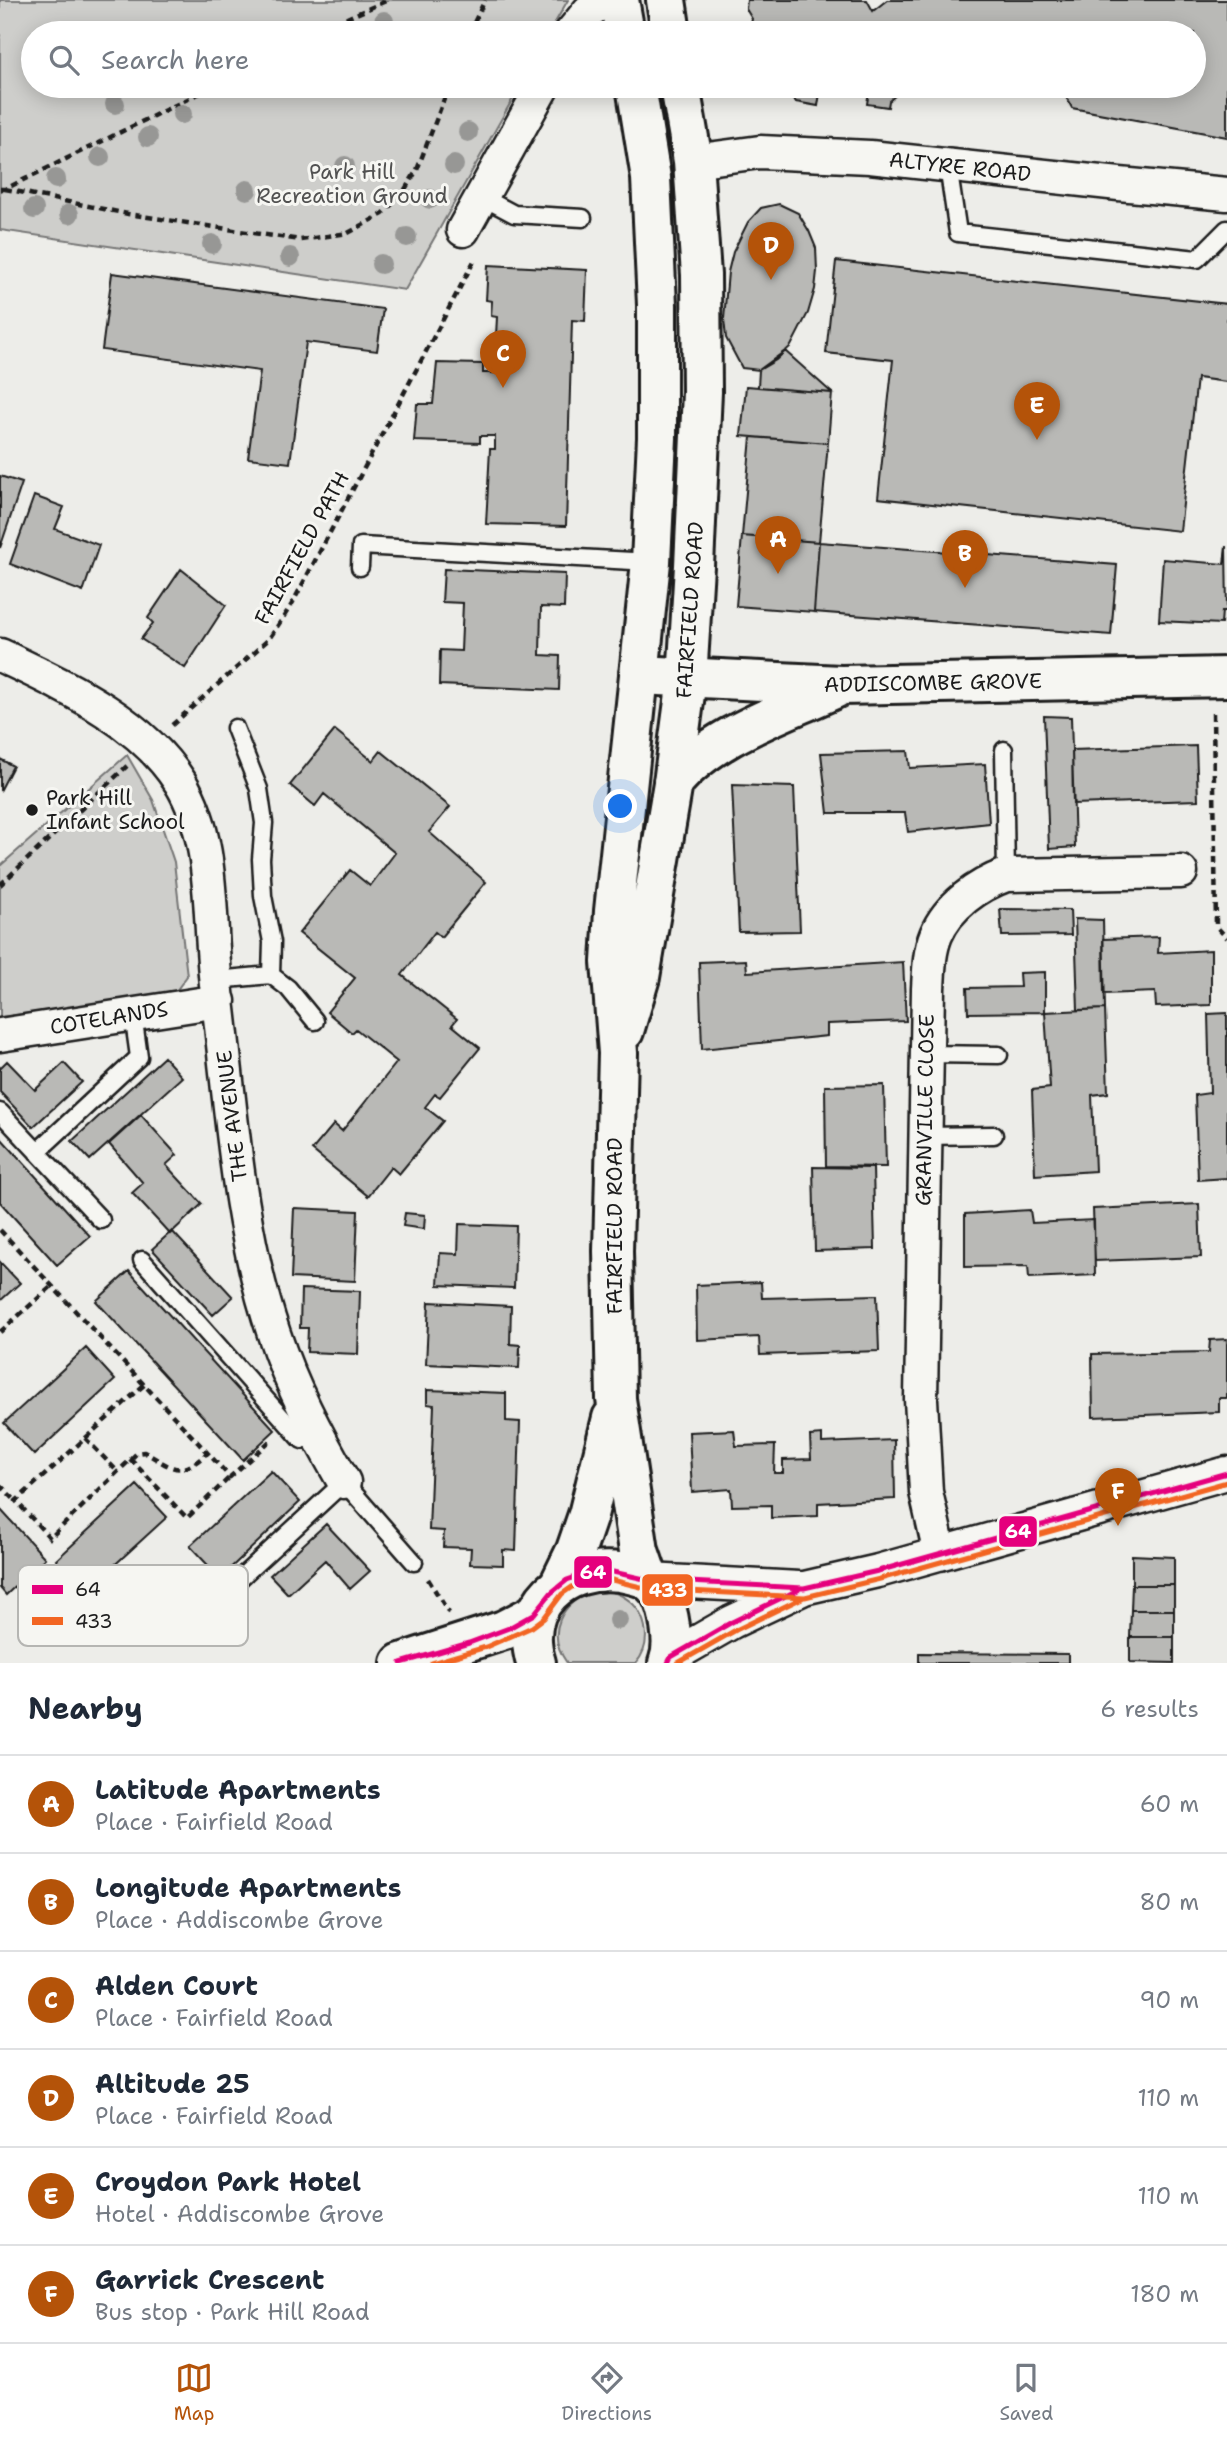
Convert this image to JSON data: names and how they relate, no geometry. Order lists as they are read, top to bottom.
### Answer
{
  "streets": {
    "main road": ["FAIRFIELD ROAD", "ADDISCOMBE GROVE"],
    "street": [
      "ALTYRE ROAD",
      "COTELANDS",
      "GRANVILLE CLOSE",
      "THE AVENUE"
    ],
    "path": ["FAIRFIELD PATH"]
  },
  "crossings": [
    ["ALTYRE ROAD", "FAIRFIELD ROAD"],
    ["FAIRFIELD PATH", "THE AVENUE"],
    ["FAIRFIELD ROAD", "ADDISCOMBE GROVE"],
    ["COTELANDS", "THE AVENUE"]
  ],
  "parks": ["Park Hill Recreation Ground"],
  "places": ["Park Hill Infant School"],
  "lines": ["transit line 64", "transit line 433"],
  "legend": ["64", "433"],
  "page": {
    "search": "Search here",
    "pins": [
      "D",
      "C",
      "E",
      "A",
      "B",
      "F"
    ],
    "heading": ["Nearby", "6 results"],
    "list": [
      {
        "mark": "A",
        "name": "Latitude Apartments",
        "note": "Place · Fairfield Road",
        "value": "60 m"
      },
      {
        "mark": "B",
        "name": "Longitude Apartments",
        "note": "Place · Addiscombe Grove",
        "value": "80 m"
      },
      {
        "mark": "C",
        "name": "Alden Court",
        "note": "Place · Fairfield Road",
        "value": "90 m"
      },
      {
        "mark": "D",
        "name": "Altitude 25",
        "note": "Place · Fairfield Road",
        "value": "110 m"
      },
      {
        "mark": "E",
        "name": "Croydon Park Hotel",
        "note": "Hotel · Addiscombe Grove",
        "value": "110 m"
      },
      {
        "mark": "F",
        "name": "Garrick Crescent",
        "note": "Bus stop · Park Hill Road",
        "value": "180 m"
      }
    ],
    "nav": ["Map", "Directions", "Saved"]
  }
}
